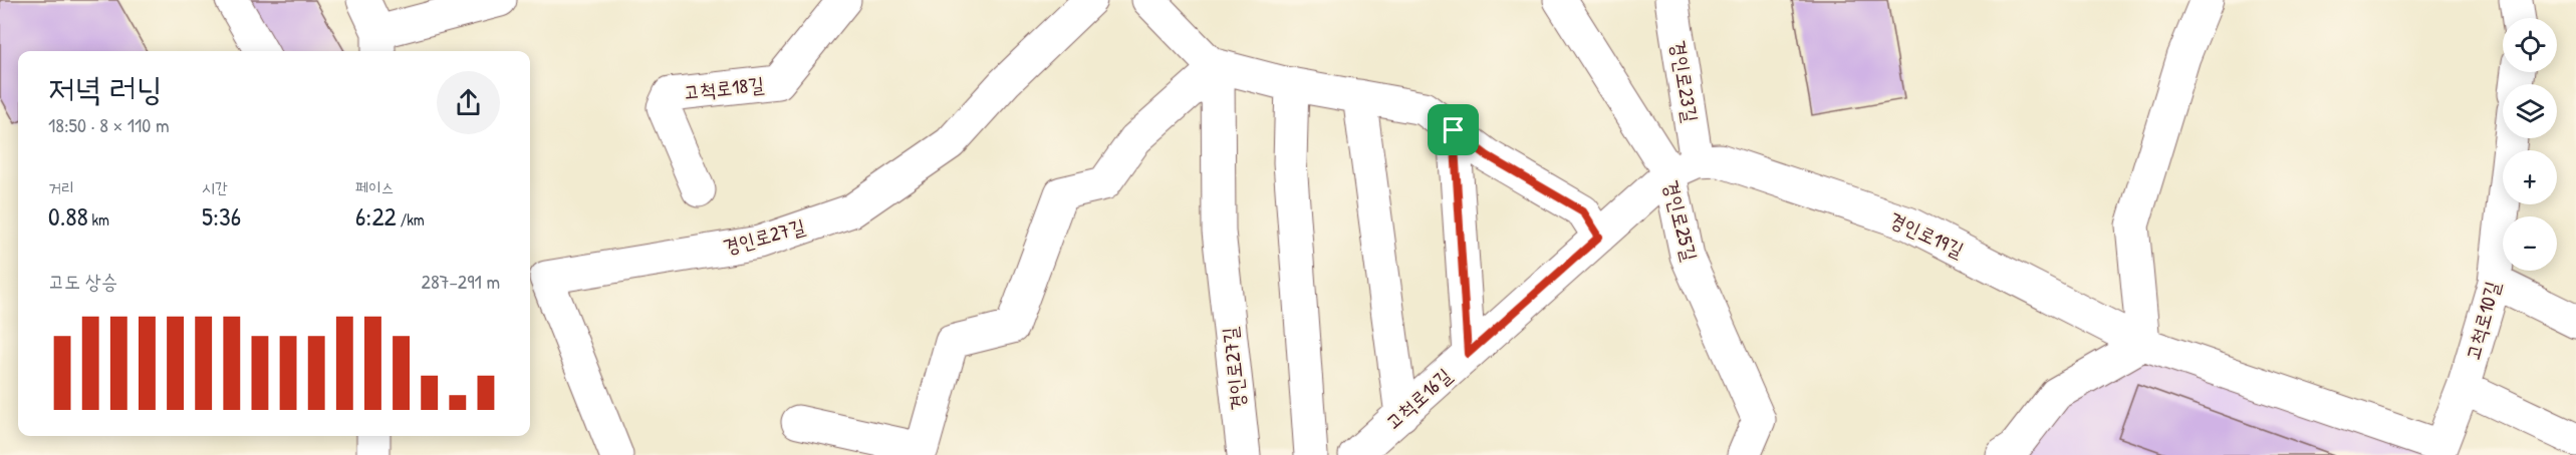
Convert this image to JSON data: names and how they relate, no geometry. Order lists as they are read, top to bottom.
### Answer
{
  "streets": {
    "street": [
      "경인로23길",
      "고척로18길",
      "경인로25길",
      "경인로19길",
      "경인로27길",
      "고척로10길",
      "고척로16길"
    ]
  },
  "crossings": [
    ["경인로23길", "경인로25길"],
    ["경인로23길", "경인로19길"],
    ["경인로23길", "고척로16길"],
    ["경인로25길", "경인로19길"],
    ["경인로25길", "고척로16길"],
    ["경인로19길", "고척로10길"],
    ["경인로19길", "고척로16길"]
  ],
  "page": {
    "map_buttons": ["+", "−"],
    "heading": ["저녁 러닝", "18:50 · 8 × 110 m"],
    "stats": [
      ["거리", "0.88 km"],
      ["시간", "5:36"],
      ["페이스", "6:22 /km"]
    ],
    "chart": ["고도 상승", "287–291 m"]
  }
}
